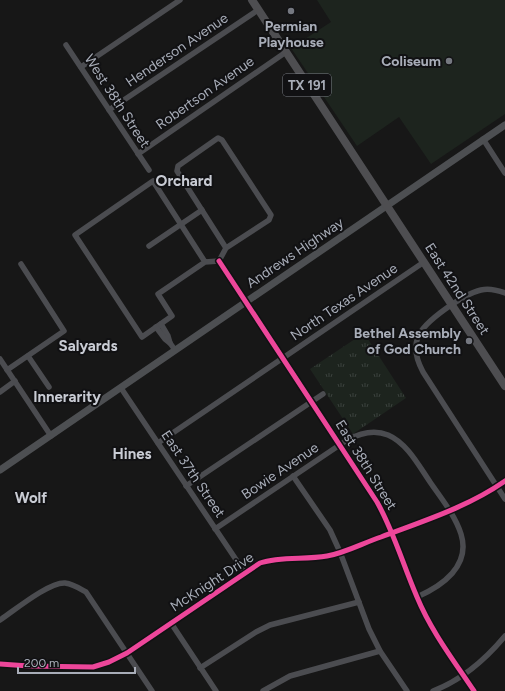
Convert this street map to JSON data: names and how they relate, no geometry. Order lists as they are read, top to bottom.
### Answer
{
  "streets": {
    "highway": ["TX 191", "East 42nd Street"],
    "main road": ["Andrews Highway"],
    "street": [
      "Henderson Avenue",
      "Robertson Avenue",
      "West 38th Street",
      "North Texas Avenue",
      "East 38th Street",
      "Bowie Avenue",
      "East 37th Street",
      "McKnight Drive"
    ]
  },
  "crossings": [
    ["Henderson Avenue", "TX 191"],
    ["Henderson Avenue", "West 38th Street"],
    ["TX 191", "Robertson Avenue"],
    ["TX 191", "Andrews Highway"],
    ["TX 191", "East 42nd Street"],
    ["Robertson Avenue", "West 38th Street"],
    ["Andrews Highway", "East 42nd Street"],
    ["Andrews Highway", "East 38th Street"],
    ["Andrews Highway", "East 37th Street"],
    ["East 42nd Street", "North Texas Avenue"],
    ["North Texas Avenue", "East 38th Street"],
    ["North Texas Avenue", "East 37th Street"],
    ["East 38th Street", "Bowie Avenue"],
    ["East 38th Street", "McKnight Drive"],
    ["Bowie Avenue", "East 37th Street"],
    ["Bowie Avenue", "McKnight Drive"],
    ["East 37th Street", "McKnight Drive"]
  ],
  "districts": [
    "Orchard",
    "Salyards",
    "Innerarity",
    "Hines",
    "Wolf"
  ],
  "places": ["Permian Playhouse", "Coliseum", "Bethel Assembly of God Church"],
  "scale_bar": "200 m"
}
